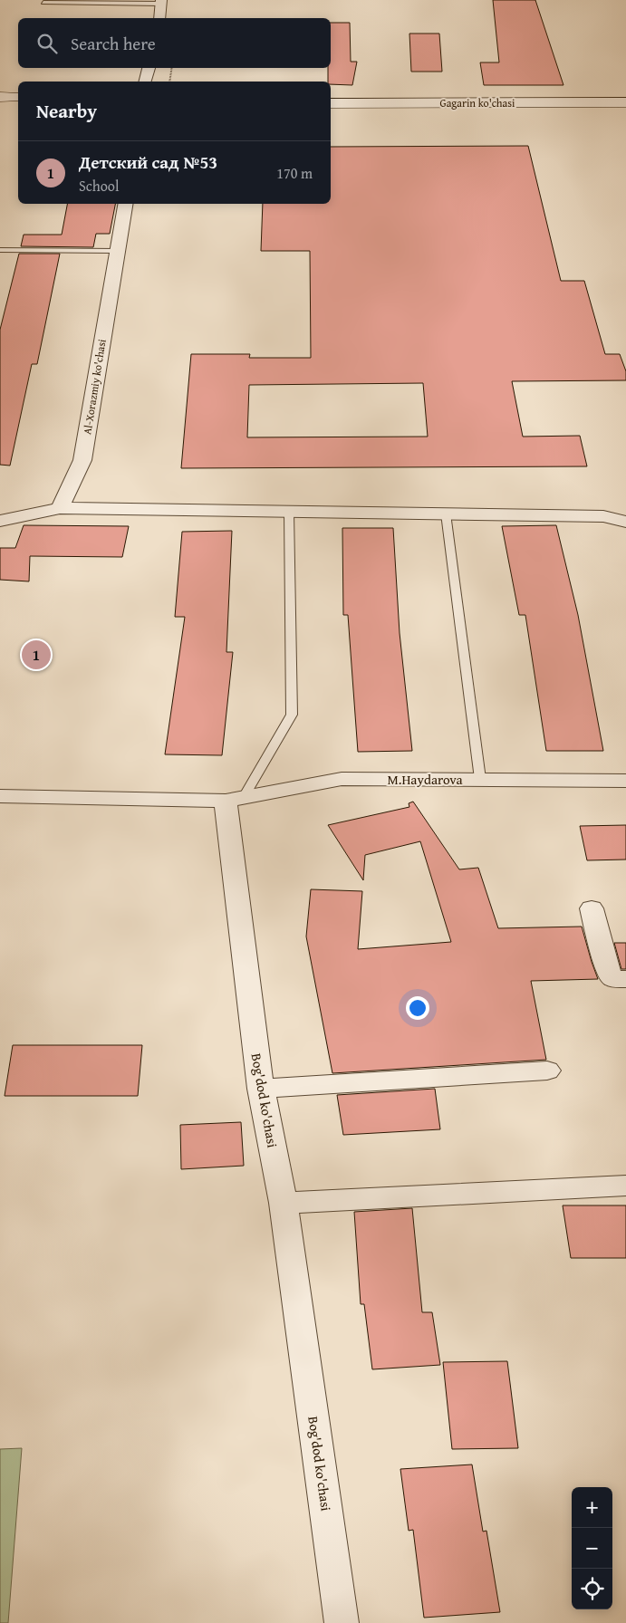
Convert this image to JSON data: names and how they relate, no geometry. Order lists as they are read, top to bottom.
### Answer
{
  "streets": {
    "main road": ["Gagarin ko'chasi"],
    "street": ["Al-Xorazmiy ko'chasi", "M.Haydarova", "Bog'dod ko'chasi"]
  },
  "crossings": [
    ["M.Haydarova", "Bog'dod ko'chasi"]
  ],
  "page": {
    "search": "Search here",
    "heading": "Nearby",
    "list": [
      {
        "mark": "1",
        "name": "Детский сад №53",
        "note": "School",
        "value": "170 m"
      }
    ],
    "pins": "1",
    "map_buttons": ["+", "−"]
  }
}
